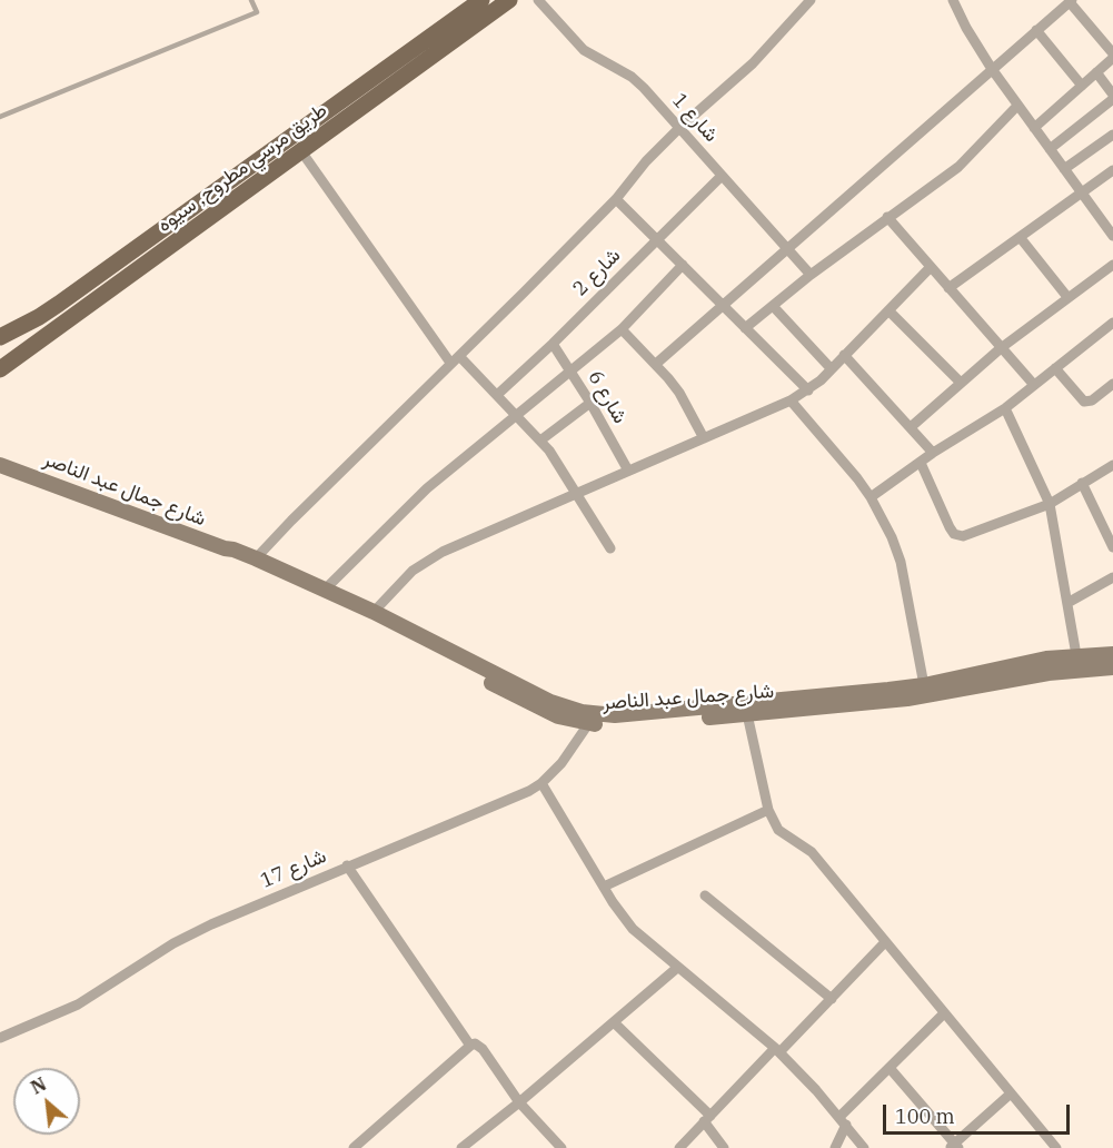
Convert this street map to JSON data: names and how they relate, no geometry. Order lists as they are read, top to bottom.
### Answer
{
  "streets": {
    "main road": ["طريق مرسي مطروح, سيوه"],
    "street": [
      "شارع 1",
      "شارع 2",
      "شارع 6",
      "شارع جمال عبد الناصر",
      "شارع 17"
    ]
  },
  "crossings": [
    ["شارع 1", "شارع 2"],
    ["شارع 2", "شارع 6"],
    ["شارع جمال عبد الناصر", "شارع 17"]
  ],
  "scale_bar": "100 m",
  "north": "top left"
}
